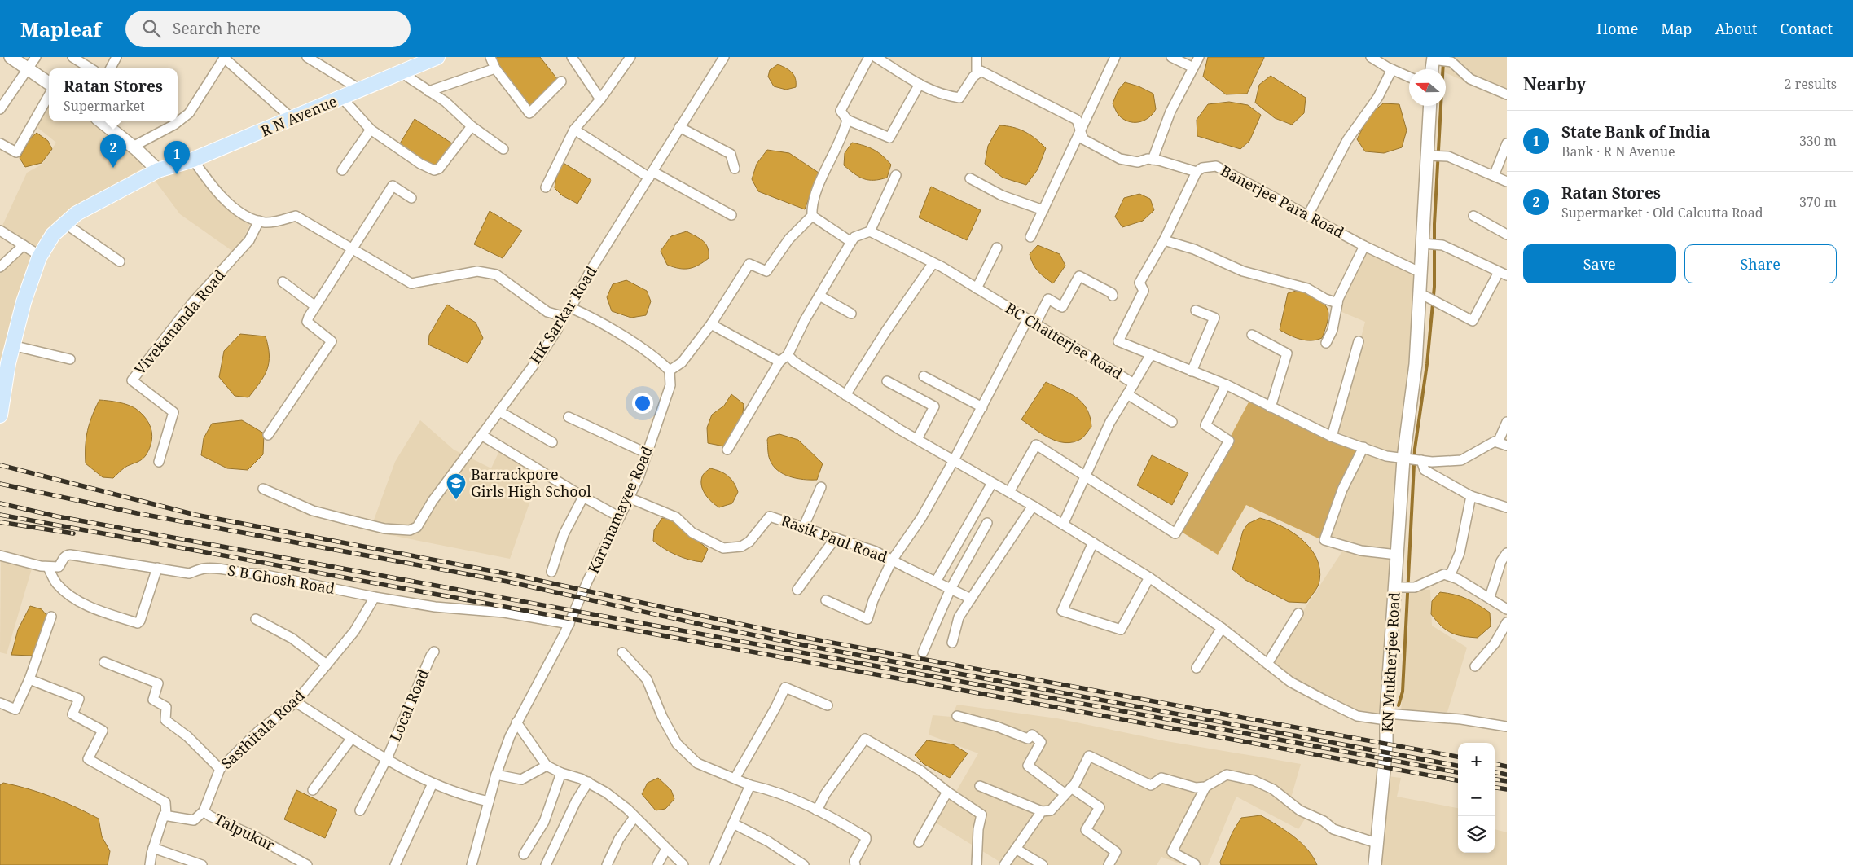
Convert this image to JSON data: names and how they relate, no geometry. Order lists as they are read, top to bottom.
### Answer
{
  "streets": {
    "main road": ["R N Avenue"],
    "street": [
      "Banerjee Para Road",
      "HK Sarkar Road",
      "Vivekananda Road",
      "BC Chatterjee Road",
      "Karunamayee Road",
      "Rasik Paul Road",
      "S B Ghosh Road",
      "KN Mukherjee Road",
      "Local Road",
      "Sasthitala Road",
      "Talpukur"
    ]
  },
  "crossings": [
    ["Banerjee Para Road", "KN Mukherjee Road"],
    ["Karunamayee Road", "Rasik Paul Road"],
    ["Karunamayee Road", "S B Ghosh Road"],
    ["S B Ghosh Road", "Sasthitala Road"],
    ["Sasthitala Road", "Talpukur"]
  ],
  "places": {
    "school or university": ["Barrackpore Girls High School"]
  },
  "north": "left",
  "page": {
    "header": "Mapleaf",
    "search": "Search here",
    "nav": [
      "Home",
      "Map",
      "About",
      "Contact"
    ],
    "heading": ["Nearby", "2 results"],
    "popup": ["Ratan Stores", "Supermarket"],
    "list": [
      {
        "mark": "1",
        "name": "State Bank of India",
        "note": "Bank · R N Avenue",
        "value": "330 m"
      },
      {
        "mark": "2",
        "name": "Ratan Stores",
        "note": "Supermarket · Old Calcutta Road",
        "value": "370 m"
      }
    ],
    "pins": ["2", "1"],
    "buttons": ["Save", "Share"],
    "map_buttons": ["+", "−"]
  }
}
